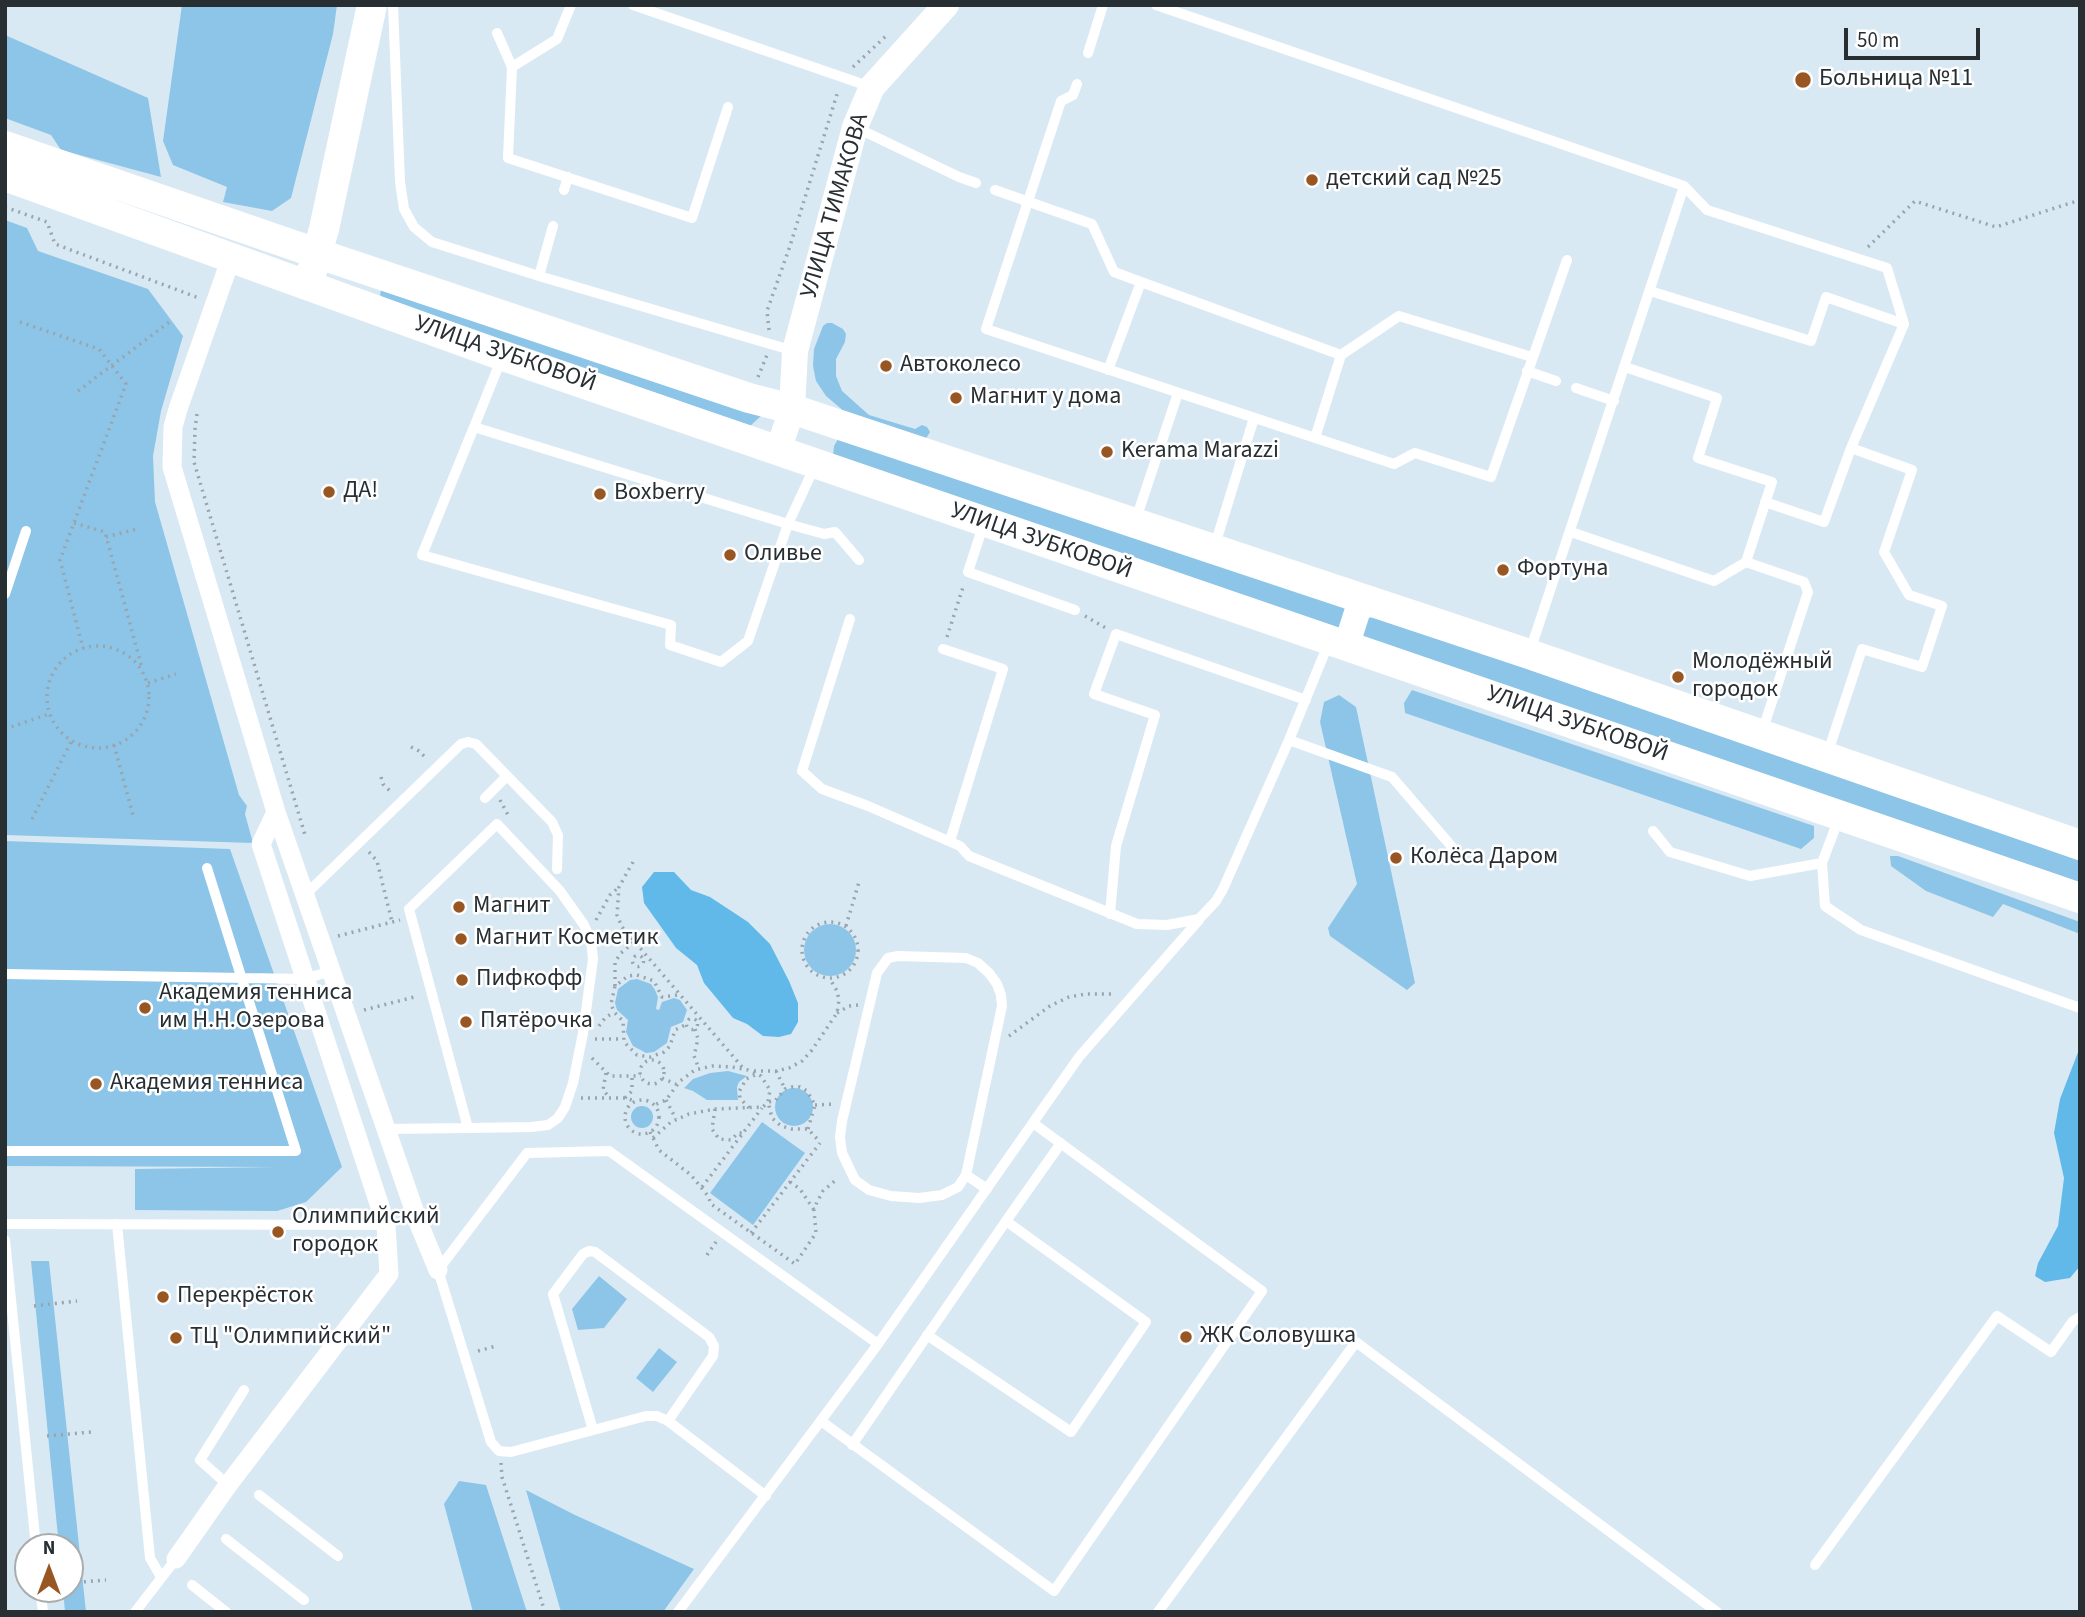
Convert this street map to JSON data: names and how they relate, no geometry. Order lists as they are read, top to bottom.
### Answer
{
  "streets": {
    "main road": ["УЛИЦА ЗУБКОВОЙ"],
    "street": ["УЛИЦА ТИМАКОВА"]
  },
  "crossings": [
    ["УЛИЦА ТИМАКОВА", "УЛИЦА ЗУБКОВОЙ"]
  ],
  "places": [
    "Больница №11",
    "детский сад №25",
    "Автоколесо",
    "Магнит у дома",
    "Kerama Marazzi",
    "ДА!",
    "Boxberry",
    "Оливье",
    "Фортуна",
    "Молодёжный городок",
    "Колёса Даром",
    "Магнит",
    "Магнит Косметик",
    "Пифкофф",
    "Академия тенниса им Н.Н.Озерова",
    "Пятёрочка",
    "Академия тенниса",
    "Олимпийский городок",
    "Перекрёсток",
    "ЖК Соловушка",
    "ТЦ \"Олимпийский\""
  ],
  "scale_bar": "50 m",
  "north": "top"
}
